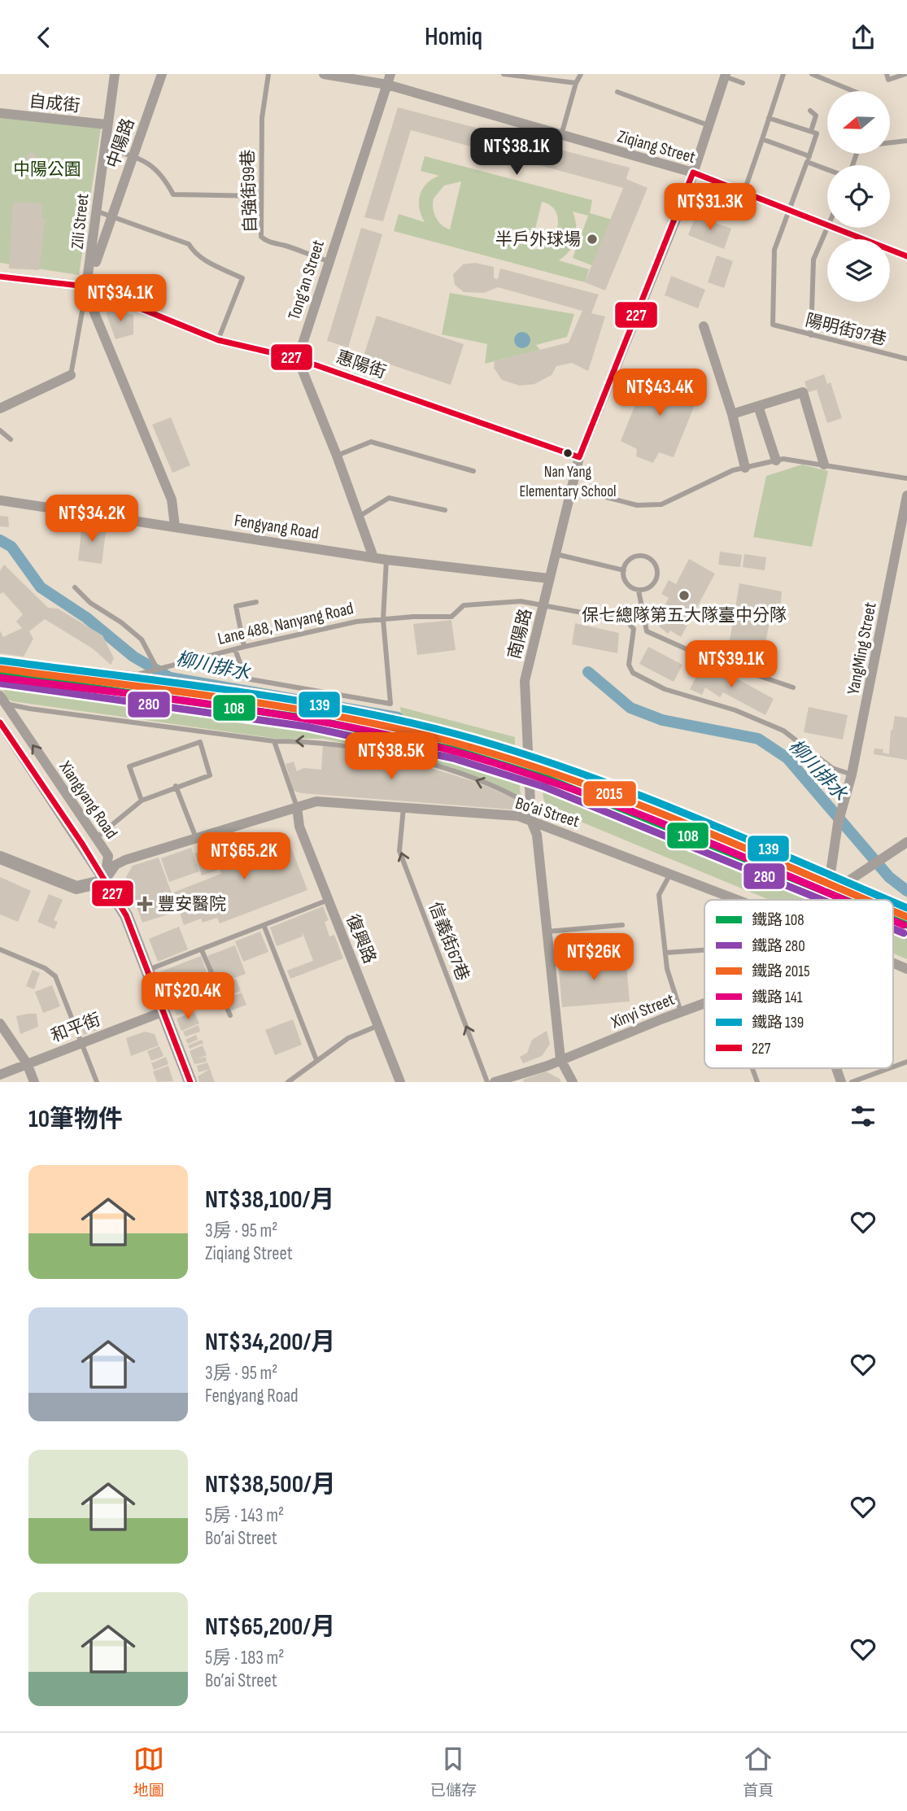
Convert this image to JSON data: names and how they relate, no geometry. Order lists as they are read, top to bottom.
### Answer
{
  "streets": {
    "street": [
      "自成街",
      "中陽路",
      "Ziqiang Street",
      "Zili Street",
      "Tong’an Street",
      "惠陽街",
      "Fengyang Road",
      "南陽路",
      "YangMing Street",
      "Xiangyang Road",
      "Bo’ai Street",
      "復興路",
      "Xinyi Street",
      "和平街"
    ],
    "lane": [
      "自強街99巷",
      "陽明街97巷",
      "Lane 488, Nanyang Road",
      "信義街67巷"
    ]
  },
  "crossings": [
    ["自成街", "Zili Street"],
    ["中陽路", "Zili Street"],
    ["中陽路", "惠陽街"],
    ["Ziqiang Street", "Tong’an Street"],
    ["Ziqiang Street", "陽明街97巷"],
    ["Ziqiang Street", "南陽路"],
    ["自強街99巷", "Tong’an Street"],
    ["Zili Street", "惠陽街"],
    ["Zili Street", "Fengyang Road"],
    ["Tong’an Street", "惠陽街"],
    ["惠陽街", "南陽路"],
    ["Fengyang Road", "南陽路"],
    ["Lane 488, Nanyang Road", "南陽路"],
    ["Lane 488, Nanyang Road", "YangMing Street"],
    ["南陽路", "Bo’ai Street"],
    ["南陽路", "Xinyi Street"],
    ["Xiangyang Road", "Bo’ai Street"],
    ["Bo’ai Street", "復興路"],
    ["Bo’ai Street", "信義街67巷"]
  ],
  "one_way": ["信義街67巷"],
  "water": ["柳川排水"],
  "parks": ["中陽公園"],
  "places": {
    "other": ["半戶外球場", "Nan Yang Elementary School", "保七總隊第五大隊臺中分隊"],
    "health": ["豐安醫院"]
  },
  "lines": [
    "transit line 227",
    "rail line 139",
    "rail line 2015",
    "rail line 108",
    "rail line 141",
    "rail line 280"
  ],
  "legend": [
    "鐵路 108",
    "鐵路 280",
    "鐵路 2015",
    "鐵路 141",
    "鐵路 139",
    "227"
  ],
  "north": "left",
  "page": {
    "header": "Homiq",
    "price": [
      "NT$38.1K",
      "NT$31.3K",
      "NT$34.1K",
      "NT$43.4K",
      "NT$34.2K",
      "NT$39.1K",
      "NT$38.5K",
      "NT$65.2K",
      "NT$26K",
      "NT$20.4K"
    ],
    "heading": "10筆物件",
    "list": [
      {
        "name": "NT$38,100/月",
        "note": "3房 · 95 m² · Ziqiang Street"
      },
      {
        "name": "NT$34,200/月",
        "note": "3房 · 95 m² · Fengyang Road"
      },
      {
        "name": "NT$38,500/月",
        "note": "5房 · 143 m² · Bo’ai Street"
      },
      {
        "name": "NT$65,200/月",
        "note": "5房 · 183 m² · Bo’ai Street"
      }
    ],
    "tabs": ["地圖", "已儲存", "首頁"]
  }
}
